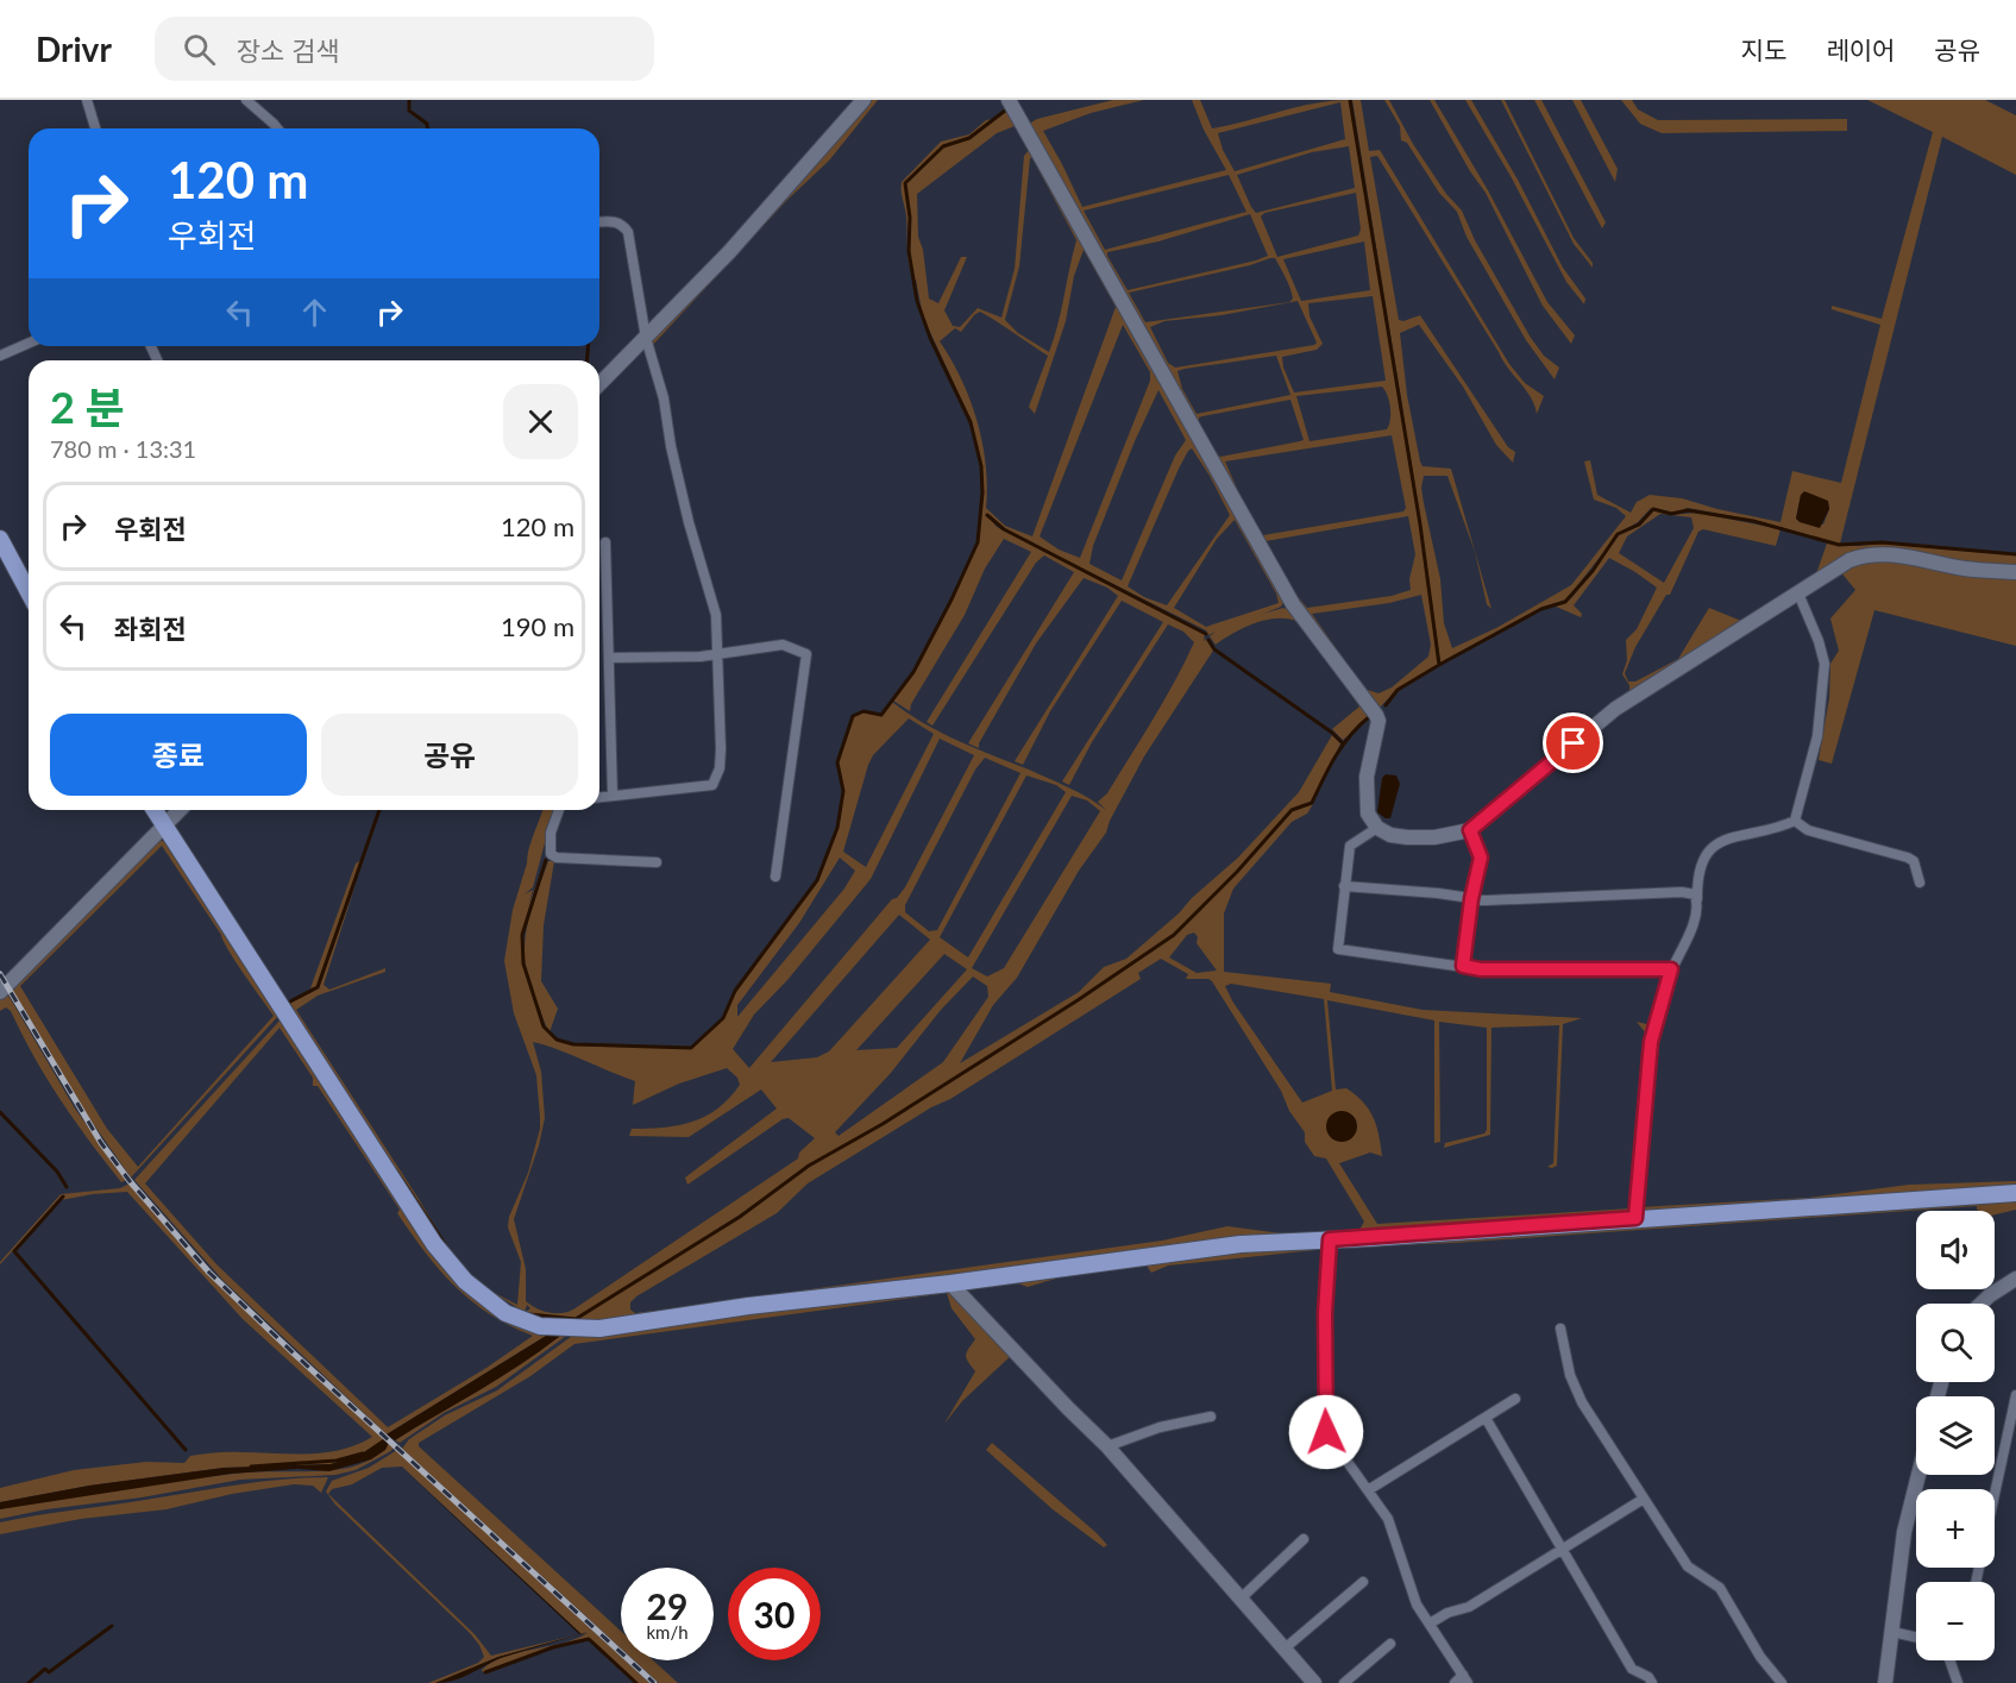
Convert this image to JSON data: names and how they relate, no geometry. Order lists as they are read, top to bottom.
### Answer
{
  "page": {
    "header": "Drivr",
    "search": "장소 검색",
    "nav": ["지도", "레이어", "공유"],
    "turn": ["120 m", "우회전"],
    "heading": ["2 분", "780 m · 13:31"],
    "list": [
      {
        "name": "우회전",
        "value": "120 m"
      },
      {
        "name": "좌회전",
        "value": "190 m"
      }
    ],
    "buttons": ["종료", "공유"],
    "map_buttons": ["+", "−"],
    "speed": "29 km/h",
    "limit": "30"
  }
}
